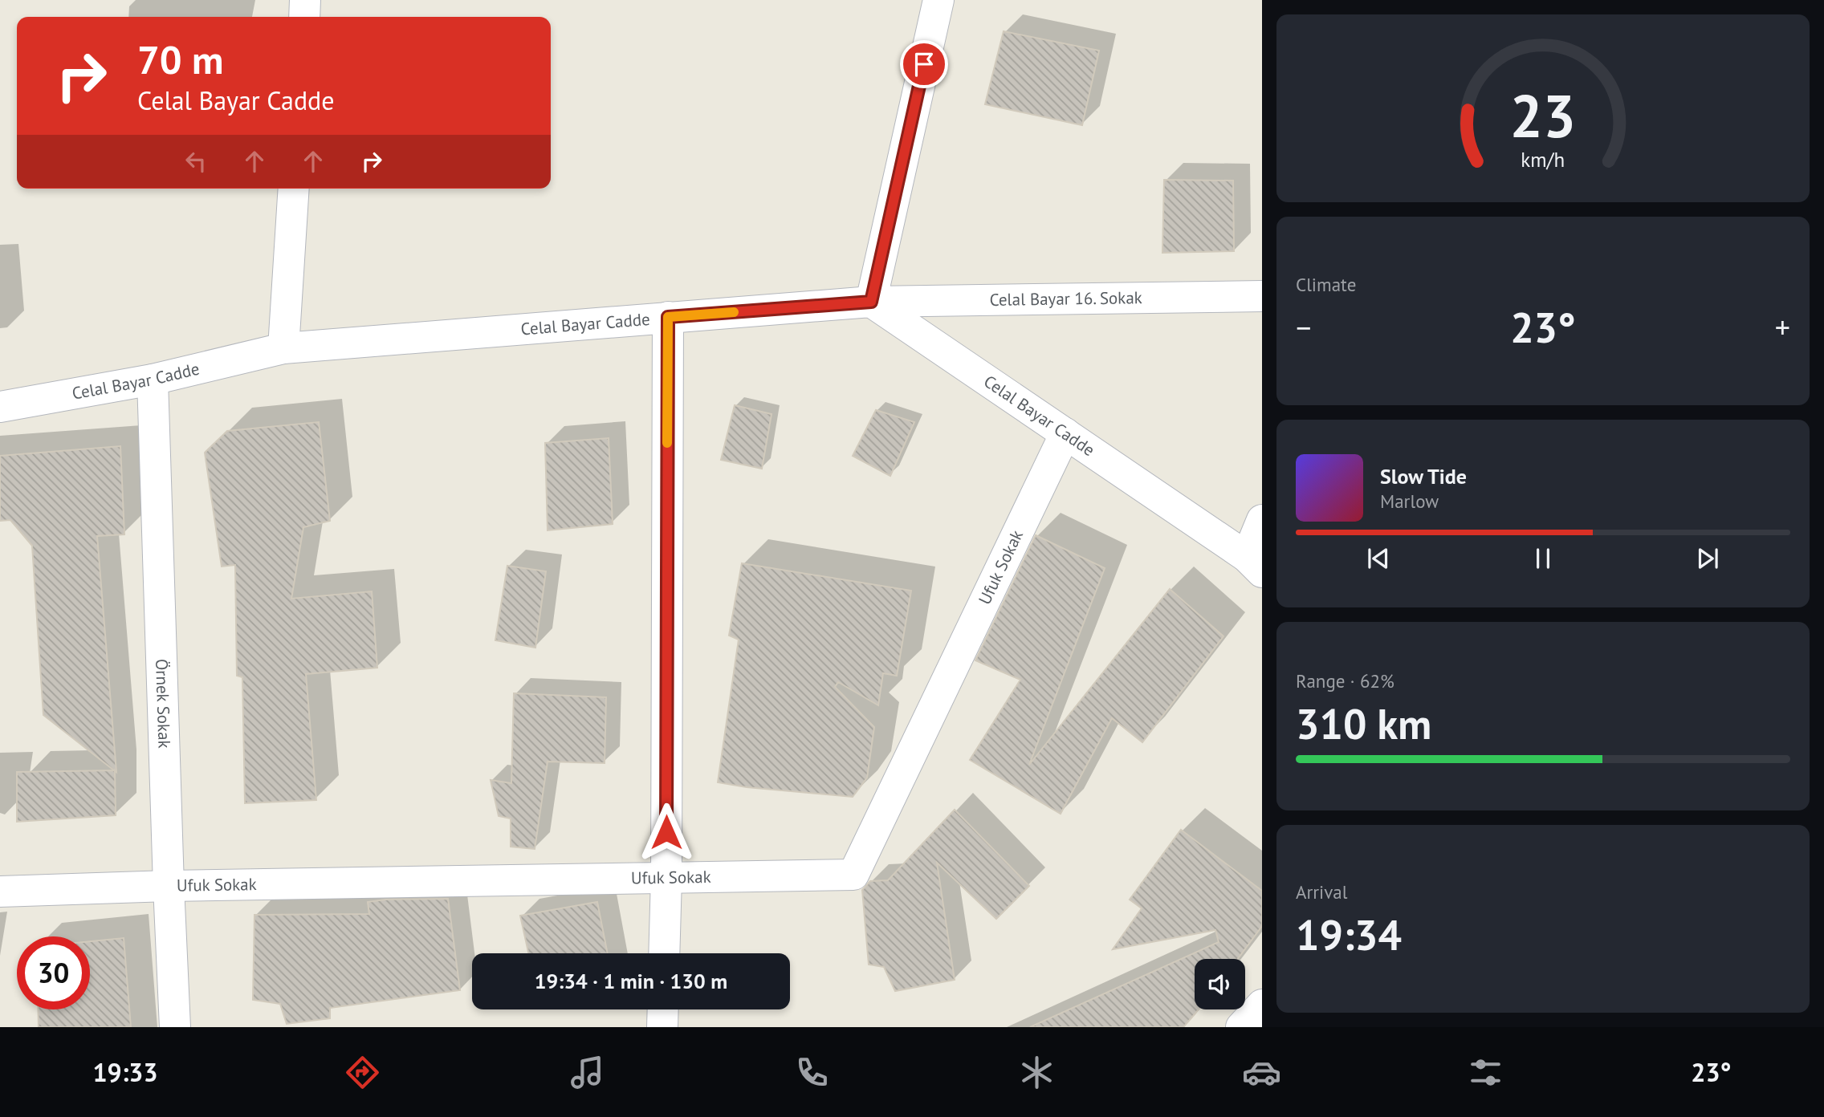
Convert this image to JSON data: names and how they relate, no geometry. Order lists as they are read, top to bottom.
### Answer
{
  "streets": {
    "street": [
      "Celal Bayar 16. Sokak",
      "Celal Bayar Cadde",
      "Ufuk Sokak",
      "Örnek Sokak"
    ]
  },
  "crossings": [
    ["Celal Bayar 16. Sokak", "Celal Bayar Cadde"],
    ["Celal Bayar Cadde", "Ufuk Sokak"],
    ["Celal Bayar Cadde", "Örnek Sokak"],
    ["Ufuk Sokak", "Örnek Sokak"]
  ],
  "page": {
    "turn": ["70 m", "Celal Bayar Cadde"],
    "tile": [
      "Climate",
      ["Range · 62%", "310 km"],
      ["Arrival", "19:34"]
    ],
    "heat": ["−", "23°", "+"],
    "song": ["Slow Tide", "Marlow"],
    "limit": "30",
    "trip": "19:34 · 1 min · 130 m",
    "tabs": ["19:33", "23°"],
    "gauge": ["23", "km/h"]
  }
}
